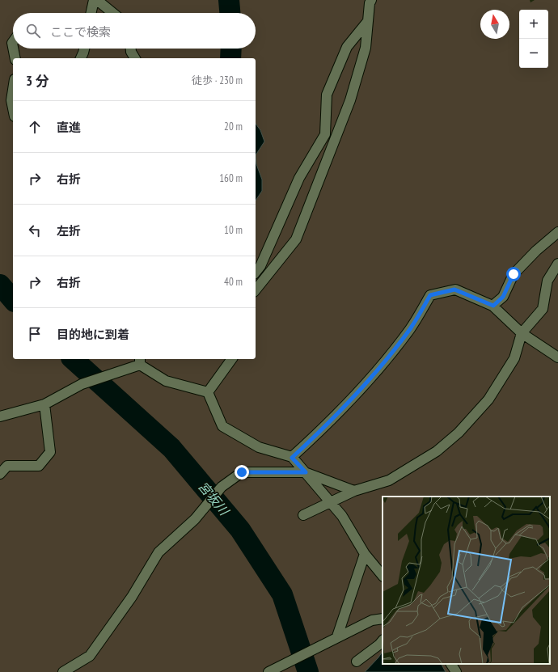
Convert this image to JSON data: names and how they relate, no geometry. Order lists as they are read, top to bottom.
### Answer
{
  "water": ["宮坂川"],
  "north": "top",
  "page": {
    "map_buttons": ["+", "−"],
    "search": "ここで検索",
    "heading": ["3 分", "徒歩 · 230 m"],
    "list": [
      ["直進", "20 m"],
      ["右折", "160 m"],
      ["左折", "10 m"],
      ["右折", "40 m"],
      "目的地に到着"
    ]
  }
}
